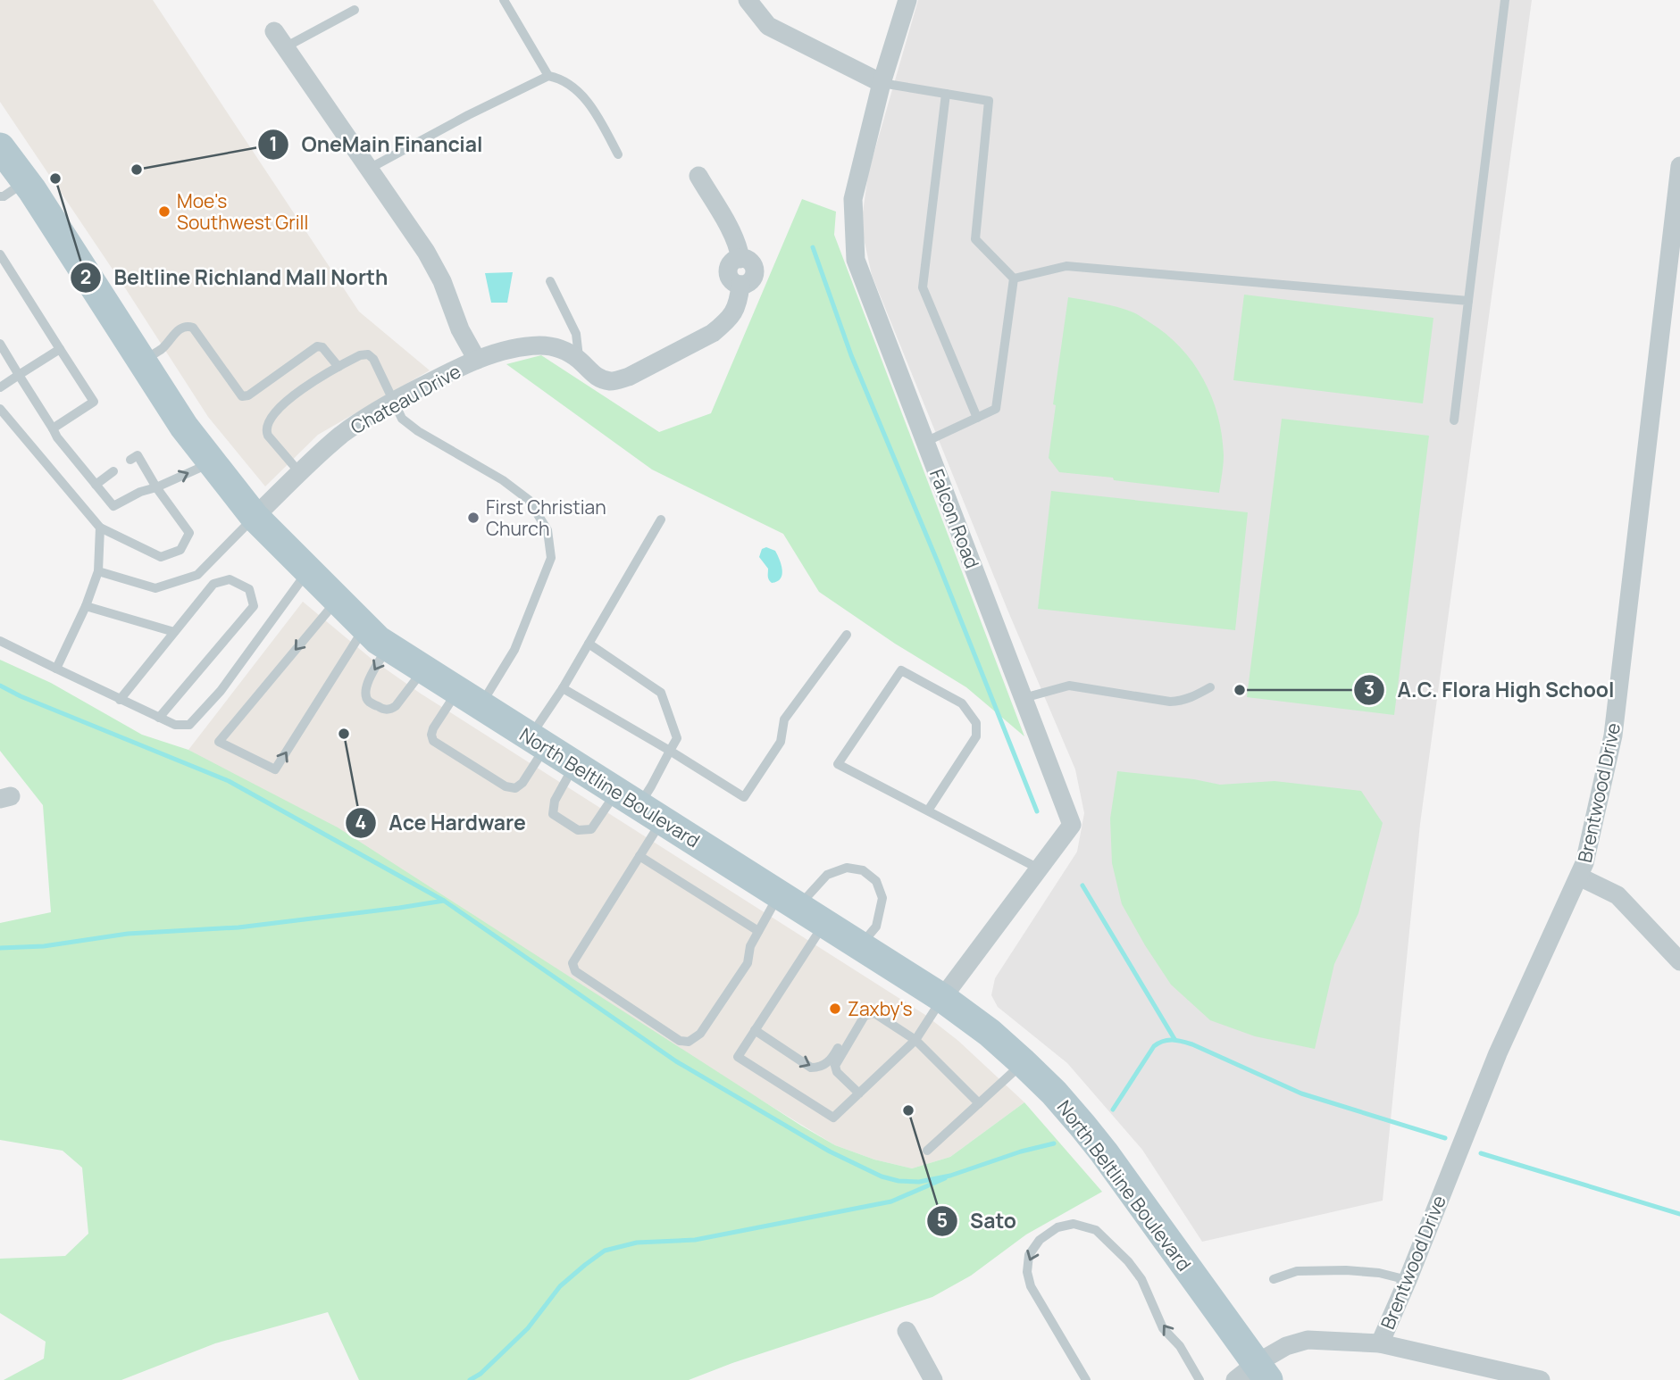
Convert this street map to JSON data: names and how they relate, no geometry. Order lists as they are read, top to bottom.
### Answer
{
  "streets": {
    "main road": ["North Beltline Boulevard"],
    "street": ["Chateau Drive", "Falcon Road", "Brentwood Drive"]
  },
  "crossings": [
    ["Chateau Drive", "North Beltline Boulevard"],
    ["Falcon Road", "North Beltline Boulevard"]
  ],
  "places": [
    "OneMain Financial",
    "Beltline Richland Mall North",
    "Moe's Southwest Grill",
    "First Christian Church",
    "A.C. Flora High School",
    "Ace Hardware",
    "Zaxby's",
    "Sato"
  ]
}
